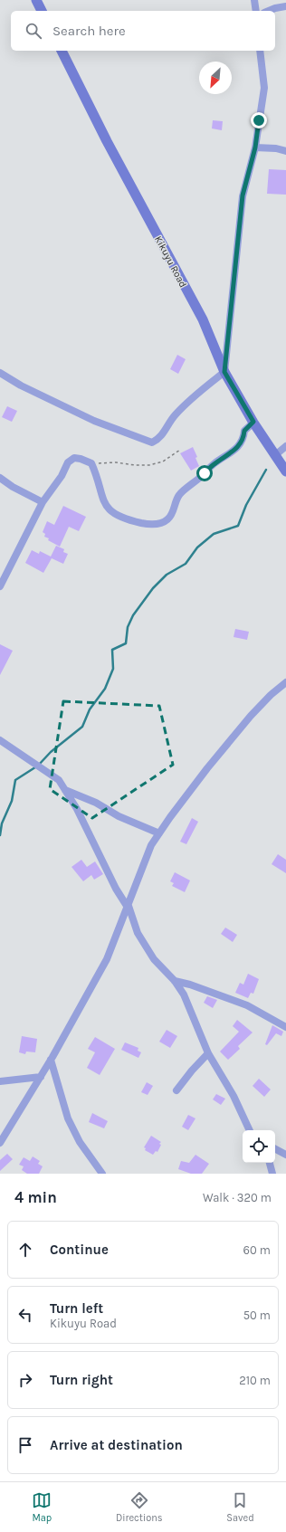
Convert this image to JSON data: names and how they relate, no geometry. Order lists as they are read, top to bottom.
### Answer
{
  "streets": {
    "main road": ["Kikuyu Road"]
  },
  "north": "bottom left",
  "page": {
    "search": "Search here",
    "heading": ["4 min", "Walk · 320 m"],
    "list": [
      ["Continue", "60 m"],
      ["Turn left", "Kikuyu Road", "50 m"],
      ["Turn right", "210 m"],
      "Arrive at destination"
    ],
    "nav": ["Map", "Directions", "Saved"]
  }
}
